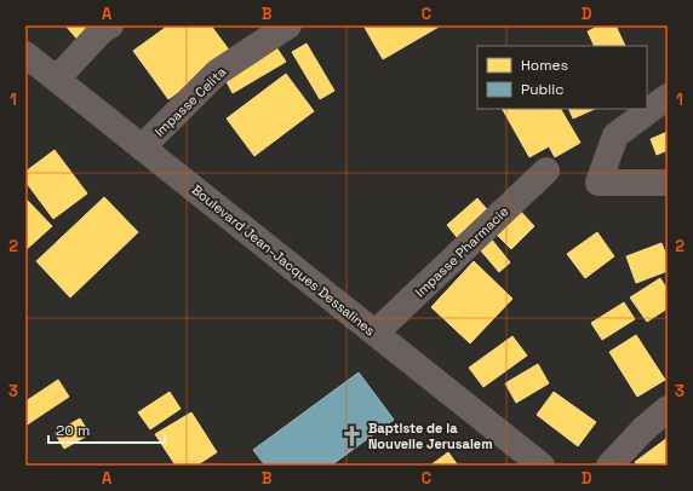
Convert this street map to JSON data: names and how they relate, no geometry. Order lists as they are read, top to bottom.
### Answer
{
  "streets": {
    "street": ["Impasse Celita", "Impasse Pharmacie", "Boulevard Jean-Jacques Dessalines"]
  },
  "crossings": [
    ["Impasse Celita", "Boulevard Jean-Jacques Dessalines"],
    ["Impasse Pharmacie", "Boulevard Jean-Jacques Dessalines"]
  ],
  "places": {
    "church": ["Baptiste de la Nouvelle Jerusalem"]
  },
  "legend": ["Homes", "Public"],
  "scale_bar": "20 m",
  "grid": {
    "columns": [
      "A",
      "B",
      "C",
      "D"
    ],
    "rows": ["1", "2", "3"]
  }
}
